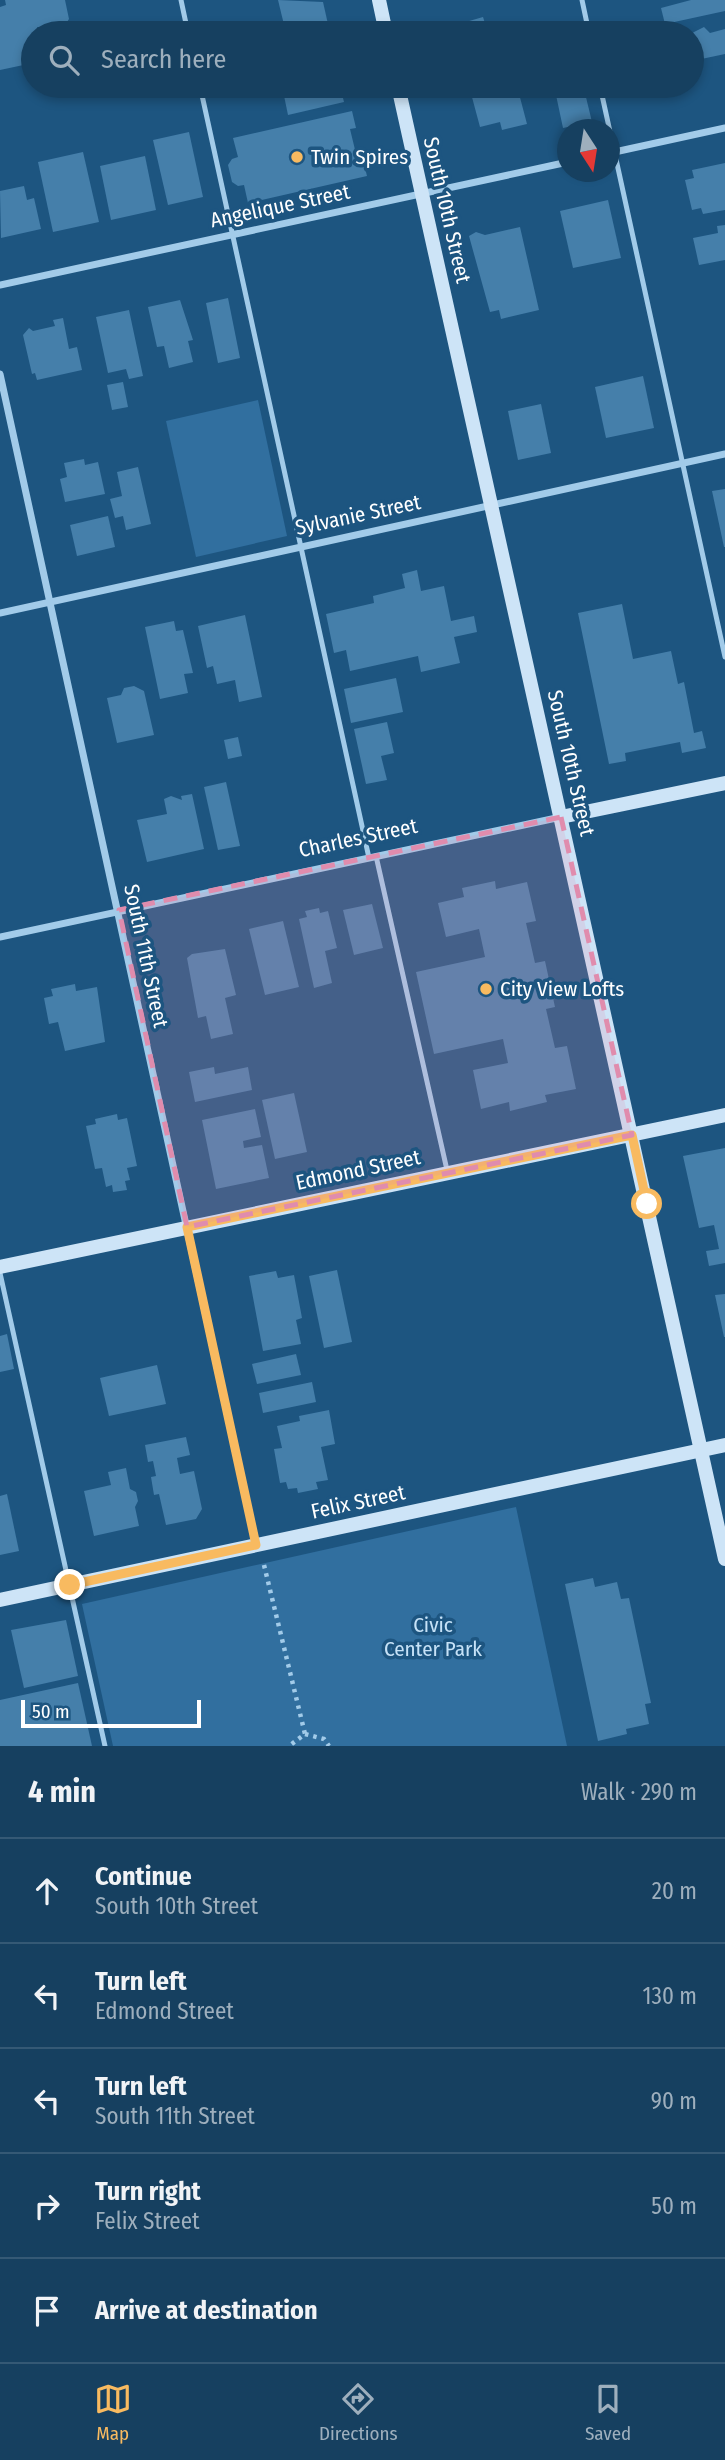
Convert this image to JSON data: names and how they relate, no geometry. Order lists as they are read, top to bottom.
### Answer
{
  "streets": {
    "main road": [
      "South 10th Street",
      "Charles Street",
      "Edmond Street",
      "Felix Street"
    ],
    "street": ["Angelique Street", "Sylvanie Street", "South 11th Street"]
  },
  "crossings": [
    ["Angelique Street", "South 10th Street"],
    ["South 10th Street", "Sylvanie Street"],
    ["South 10th Street", "Charles Street"],
    ["South 10th Street", "Edmond Street"],
    ["South 10th Street", "Felix Street"],
    ["Sylvanie Street", "South 11th Street"],
    ["Charles Street", "South 11th Street"],
    ["South 11th Street", "Edmond Street"],
    ["South 11th Street", "Felix Street"]
  ],
  "parks": ["Civic Center Park"],
  "places": ["Twin Spires", "City View Lofts"],
  "scale_bar": "50 m",
  "north": "bottom",
  "page": {
    "search": "Search here",
    "scale": "50 m",
    "heading": ["4 min", "Walk · 290 m"],
    "list": [
      ["Continue", "South 10th Street", "20 m"],
      ["Turn left", "Edmond Street", "130 m"],
      ["Turn left", "South 11th Street", "90 m"],
      ["Turn right", "Felix Street", "50 m"],
      "Arrive at destination"
    ],
    "nav": ["Map", "Directions", "Saved"]
  }
}
